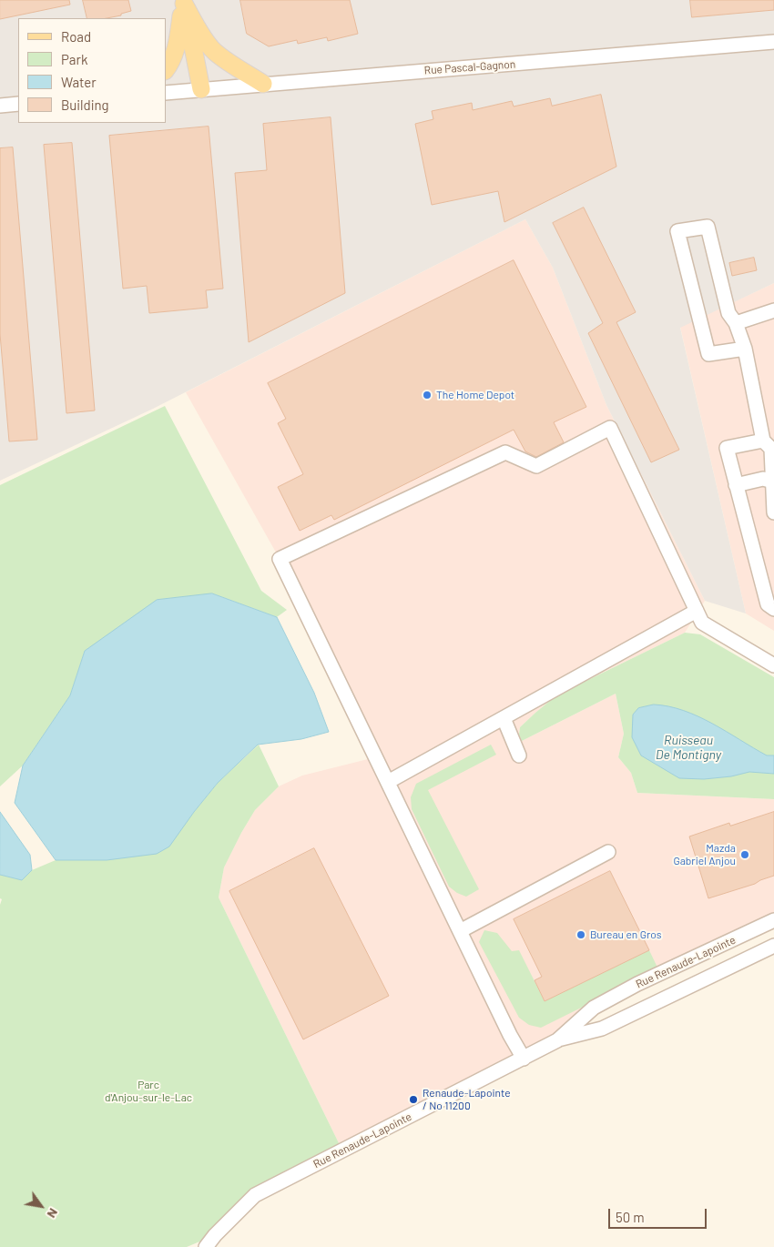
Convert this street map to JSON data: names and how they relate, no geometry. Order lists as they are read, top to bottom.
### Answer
{
  "streets": {
    "street": ["Rue Pascal-Gagnon", "Rue Renaude-Lapointe"]
  },
  "water": ["Ruisseau De Montigny"],
  "parks": ["Parc d'Anjou-sur-le-Lac"],
  "places": [
    "The Home Depot",
    "Mazda Gabriel Anjou",
    "Bureau en Gros",
    "Renaude-Lapointe / No 11200"
  ],
  "legend": [
    "Road",
    "Park",
    "Water",
    "Building"
  ],
  "scale_bar": "50 m",
  "north": "bottom right"
}
